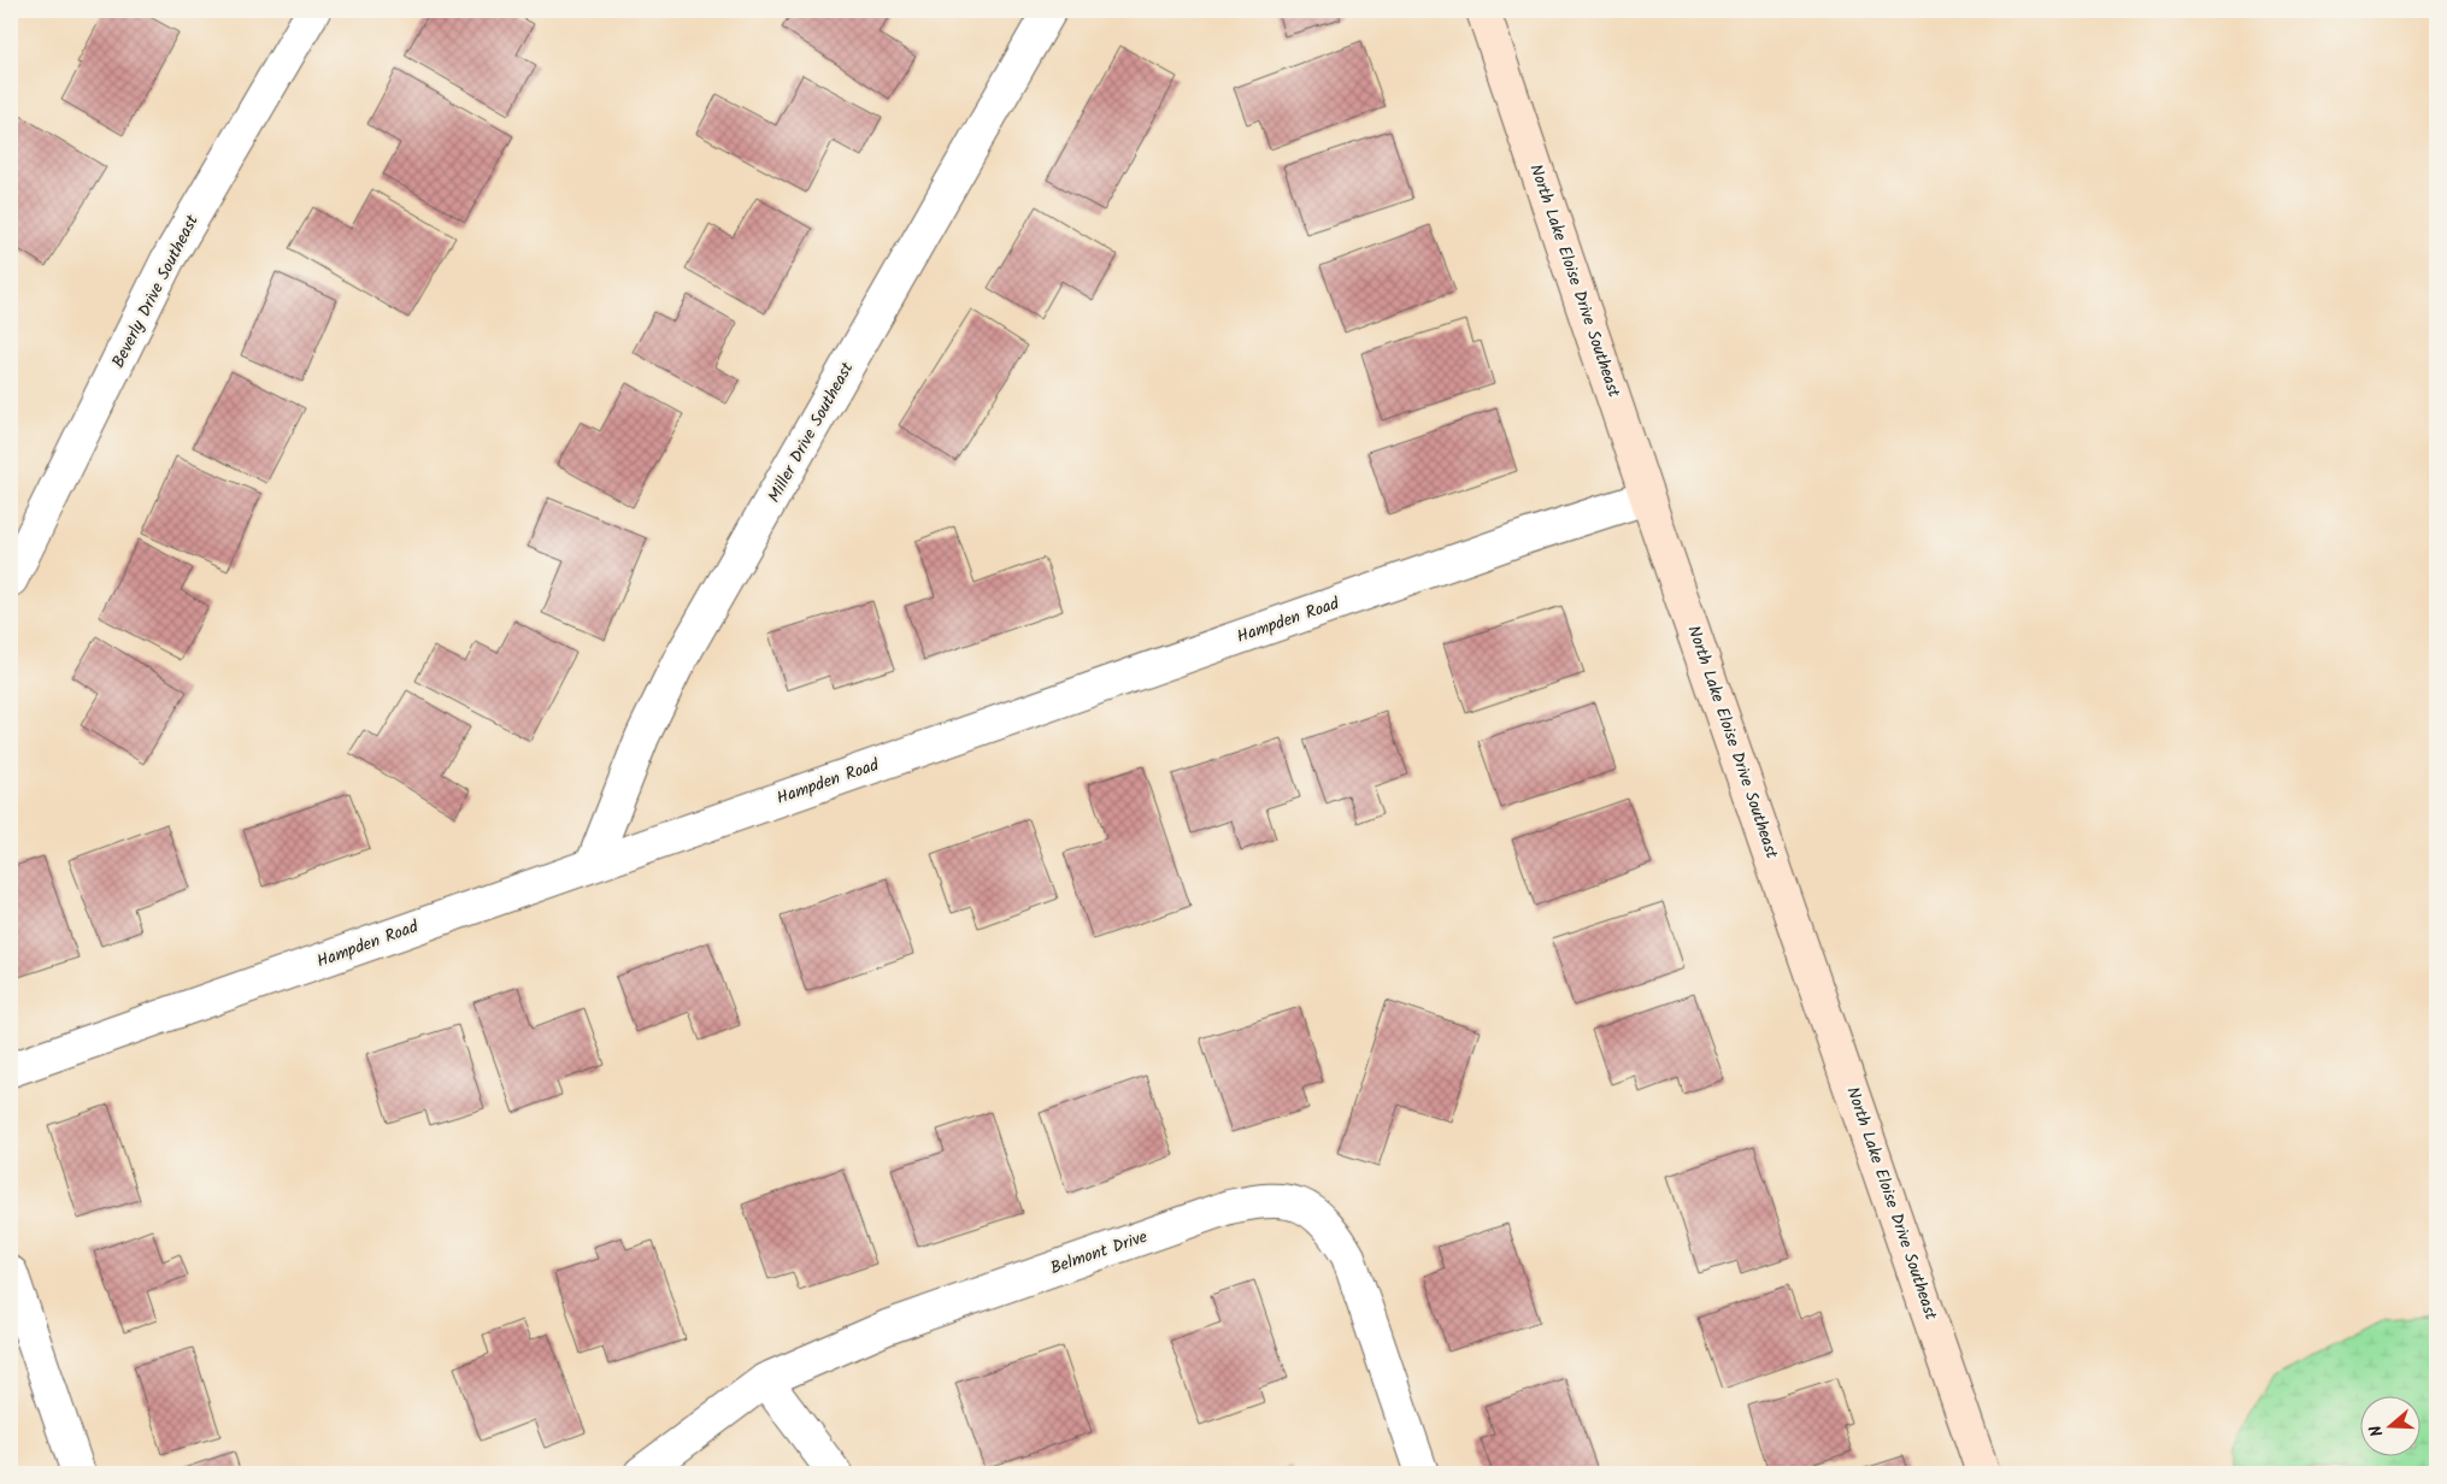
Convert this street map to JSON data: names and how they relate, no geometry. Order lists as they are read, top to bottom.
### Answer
{
  "streets": {
    "street": [
      "North Lake Eloise Drive Southeast",
      "Beverly Drive Southeast",
      "Miller Drive Southeast",
      "Hampden Road",
      "Belmont Drive"
    ]
  },
  "crossings": [
    ["North Lake Eloise Drive Southeast", "Hampden Road"],
    ["Miller Drive Southeast", "Hampden Road"]
  ],
  "north": "left"
}
